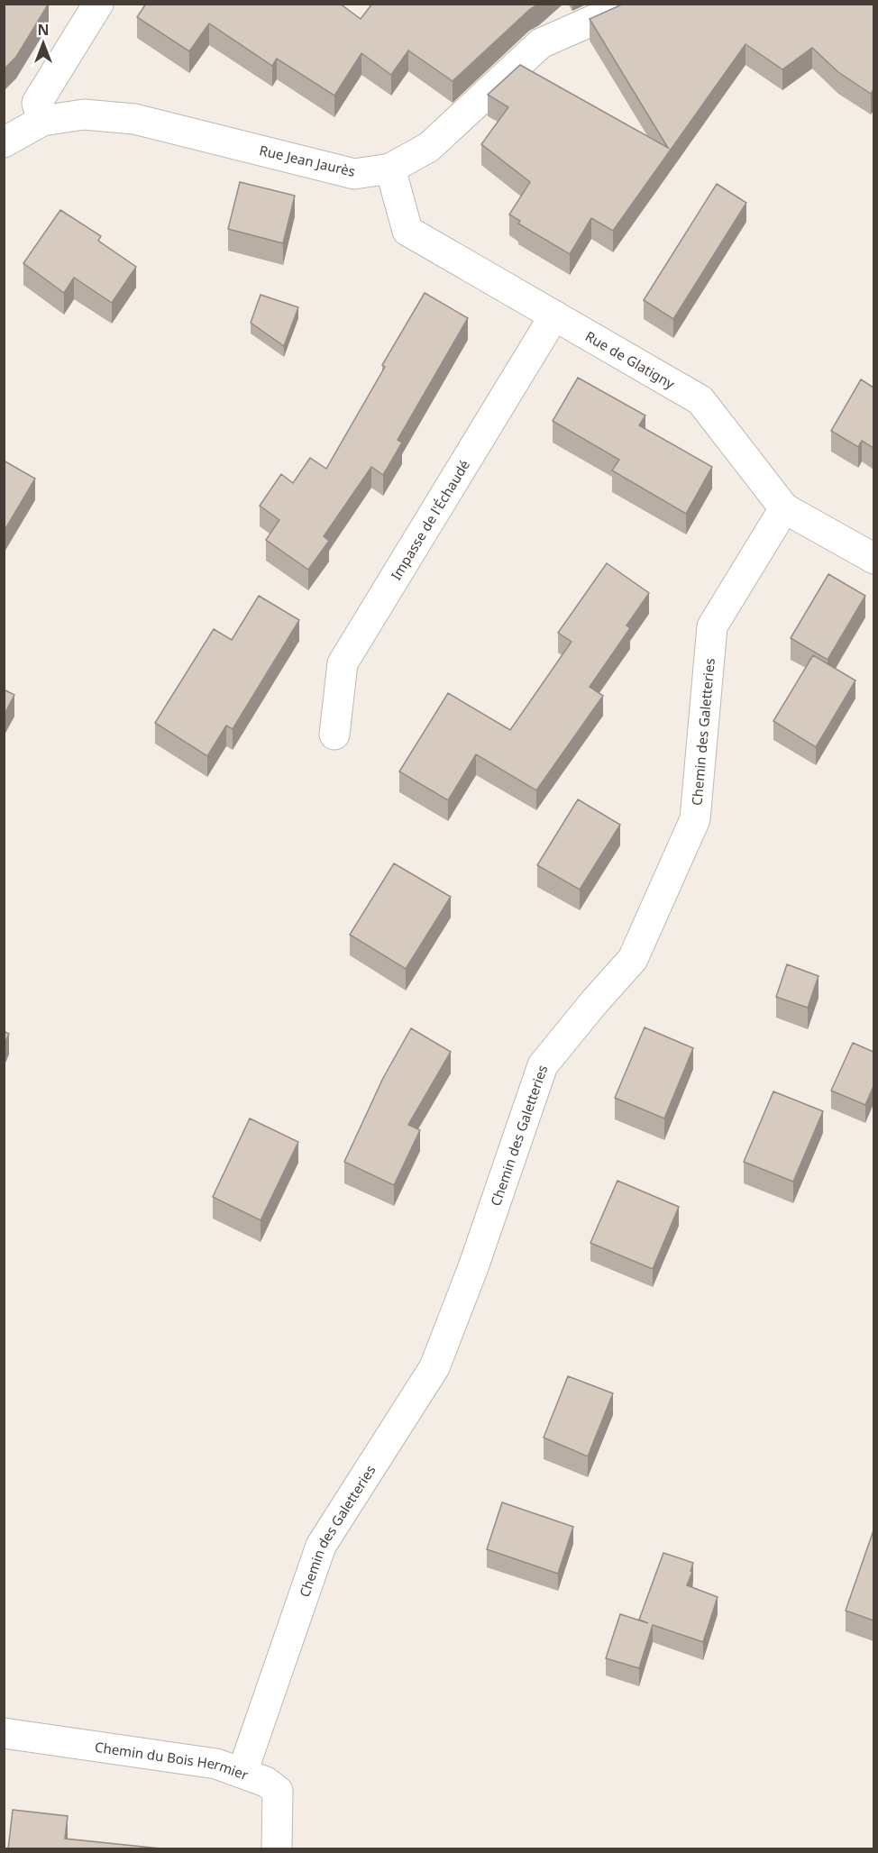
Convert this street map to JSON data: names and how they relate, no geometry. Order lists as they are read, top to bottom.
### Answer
{
  "streets": {
    "street": [
      "Rue Jean Jaurès",
      "Rue de Glatigny",
      "Impasse de l'Échaudé",
      "Chemin des Galetteries",
      "Chemin du Bois Hermier"
    ]
  },
  "crossings": [
    ["Rue Jean Jaurès", "Rue de Glatigny"],
    ["Rue de Glatigny", "Impasse de l'Échaudé"],
    ["Rue de Glatigny", "Chemin des Galetteries"],
    ["Chemin des Galetteries", "Chemin du Bois Hermier"]
  ],
  "north": "top"
}
